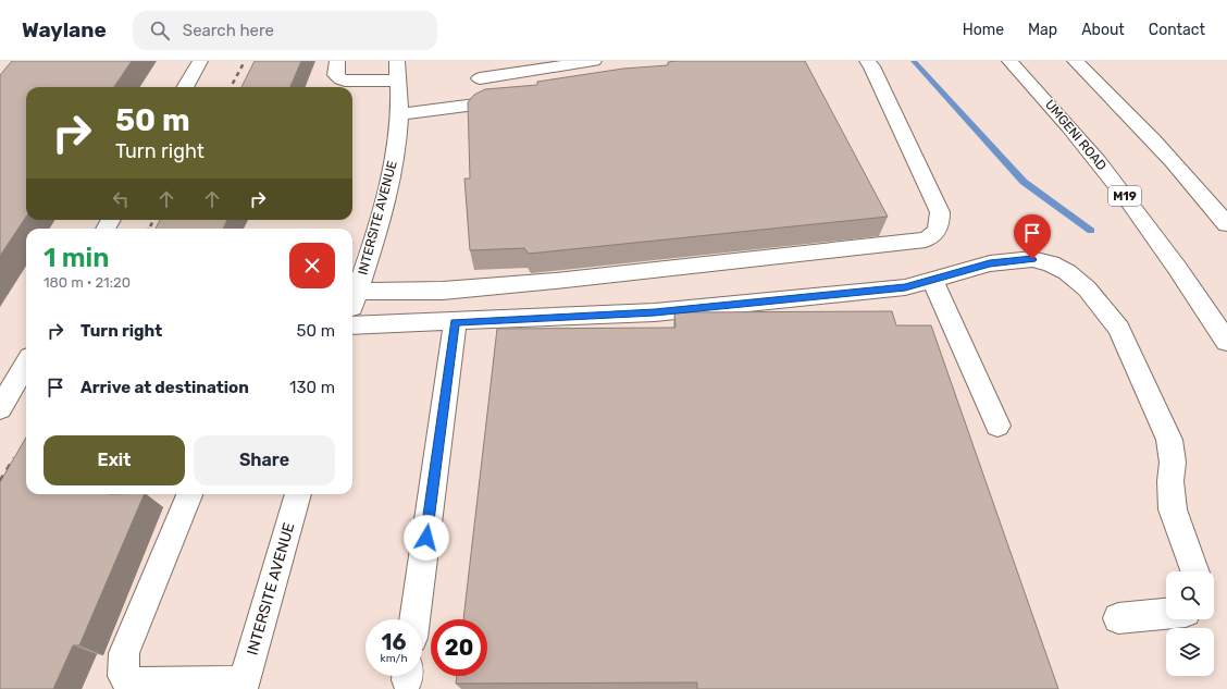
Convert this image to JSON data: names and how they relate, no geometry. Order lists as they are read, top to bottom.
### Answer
{
  "streets": {
    "main road": ["UMGENI ROAD", "M19", "INTERSITE AVENUE"]
  },
  "page": {
    "header": "Waylane",
    "search": "Search here",
    "nav": [
      "Home",
      "Map",
      "About",
      "Contact"
    ],
    "turn": ["50 m", "Turn right"],
    "heading": ["1 min", "180 m · 21:20"],
    "list": [
      {
        "name": "Turn right",
        "value": "50 m"
      },
      {
        "name": "Arrive at destination",
        "value": "130 m"
      }
    ],
    "buttons": ["Exit", "Share"],
    "speed": "16 km/h",
    "limit": "20"
  }
}
